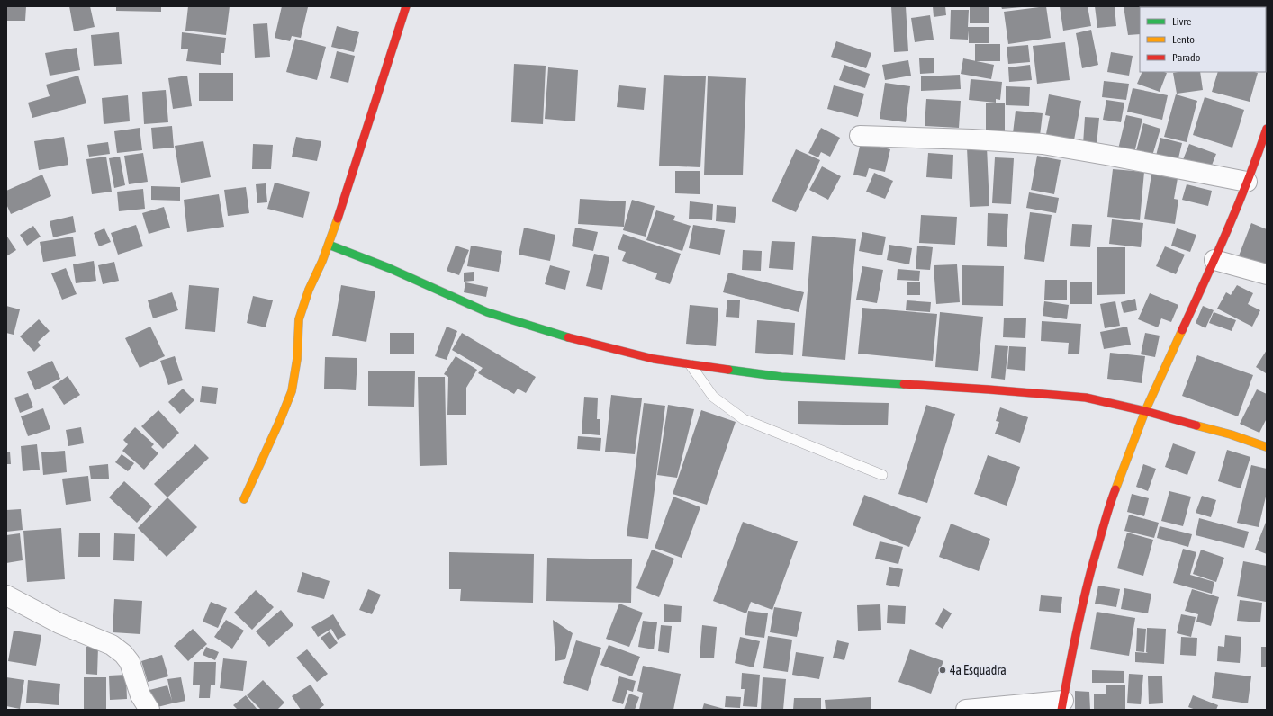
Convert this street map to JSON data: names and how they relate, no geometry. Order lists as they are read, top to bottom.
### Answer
{
  "places": ["4a Esquadra"],
  "legend": ["Livre", "Lento", "Parado"]
}
